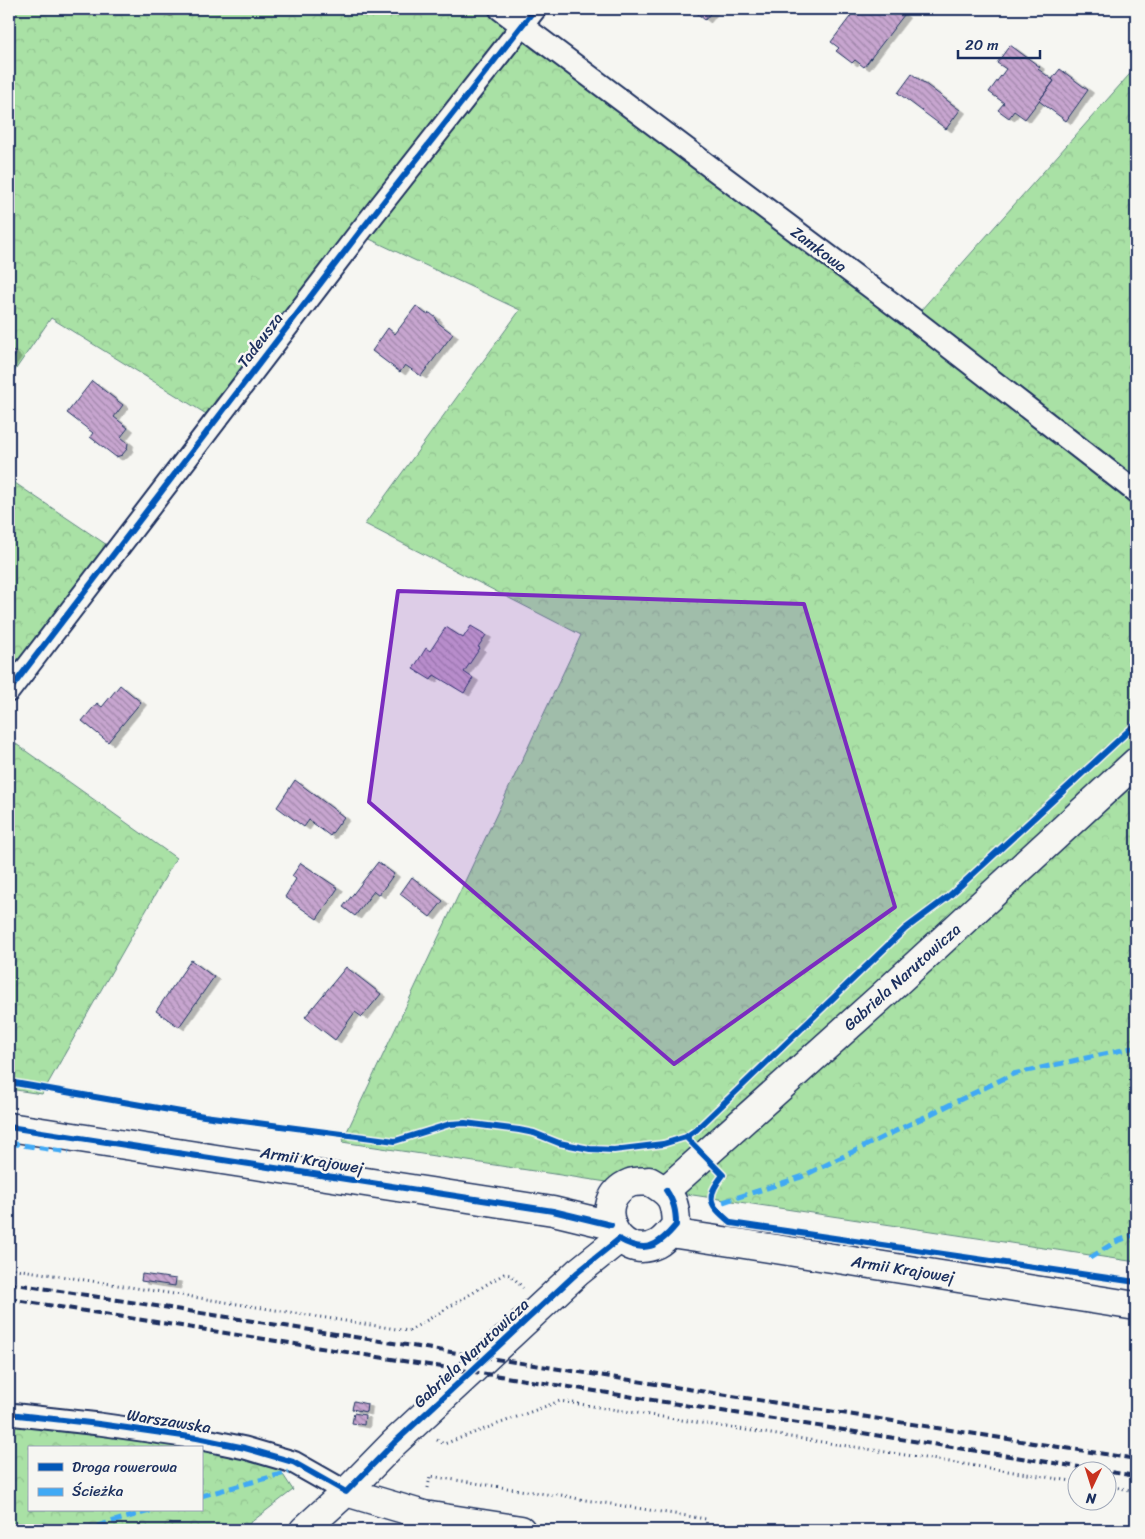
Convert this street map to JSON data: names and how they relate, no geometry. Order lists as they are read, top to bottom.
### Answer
{
  "streets": {
    "main road": ["Gabriela Narutowicza", "Armii Krajowej", "Warszawska"],
    "street": ["Zamkowa", "Tadeusza"]
  },
  "crossings": [
    ["Zamkowa", "Tadeusza"],
    ["Gabriela Narutowicza", "Armii Krajowej"],
    ["Gabriela Narutowicza", "Warszawska"]
  ],
  "legend": ["Droga rowerowa", "Ścieżka"],
  "scale_bar": "20 m",
  "north": "bottom"
}
